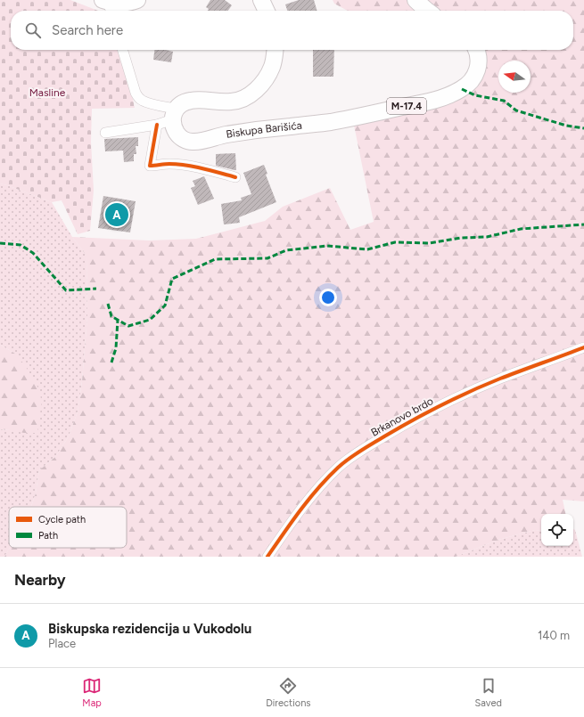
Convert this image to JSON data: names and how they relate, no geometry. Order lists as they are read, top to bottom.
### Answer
{
  "streets": {
    "main road": ["M-17.4", "Biskupa Barišića"],
    "street": ["Brkanovo brdo"]
  },
  "parks": ["Masline"],
  "legend": ["Cycle path", "Path"],
  "north": "left",
  "page": {
    "search": "Search here",
    "pins": "A",
    "heading": "Nearby",
    "list": [
      {
        "mark": "A",
        "name": "Biskupska rezidencija u Vukodolu",
        "note": "Place",
        "value": "140 m"
      }
    ],
    "nav": ["Map", "Directions", "Saved"]
  }
}
